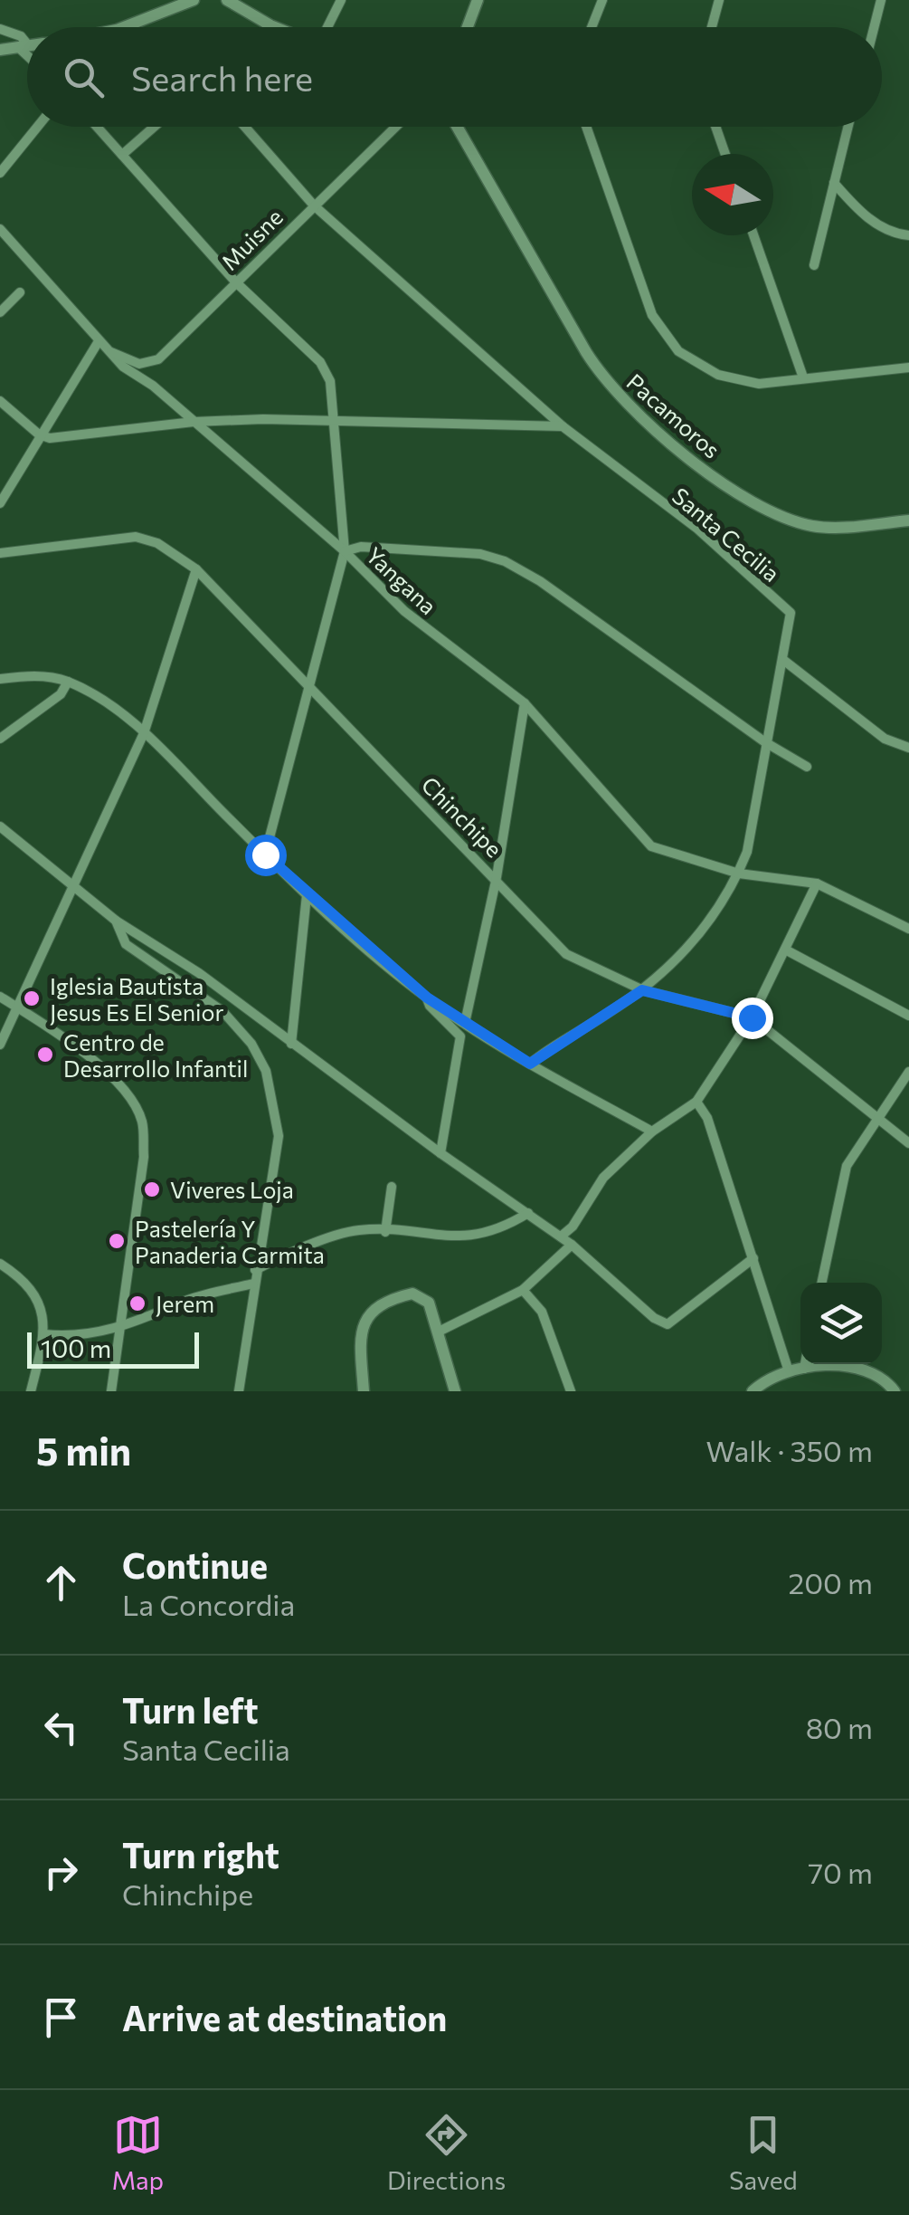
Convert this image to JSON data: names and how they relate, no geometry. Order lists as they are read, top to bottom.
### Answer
{
  "streets": {
    "street": [
      "Muisne",
      "Pacamoros",
      "Santa Cecilia",
      "Yangana",
      "Chinchipe"
    ]
  },
  "crossings": [
    ["Muisne", "Santa Cecilia"],
    ["Muisne", "Yangana"],
    ["Santa Cecilia", "Yangana"],
    ["Santa Cecilia", "Chinchipe"]
  ],
  "places": [
    "Iglesia Bautista Jesus Es El Senior",
    "Centro de Desarrollo Infantil",
    "Viveres Loja",
    "Pastelería Y Panaderia Carmita",
    "Jerem"
  ],
  "scale_bar": "100 m",
  "north": "left",
  "page": {
    "search": "Search here",
    "scale": "100 m",
    "heading": ["5 min", "Walk · 350 m"],
    "list": [
      ["Continue", "La Concordia", "200 m"],
      ["Turn left", "Santa Cecilia", "80 m"],
      ["Turn right", "Chinchipe", "70 m"],
      "Arrive at destination"
    ],
    "nav": ["Map", "Directions", "Saved"]
  }
}
